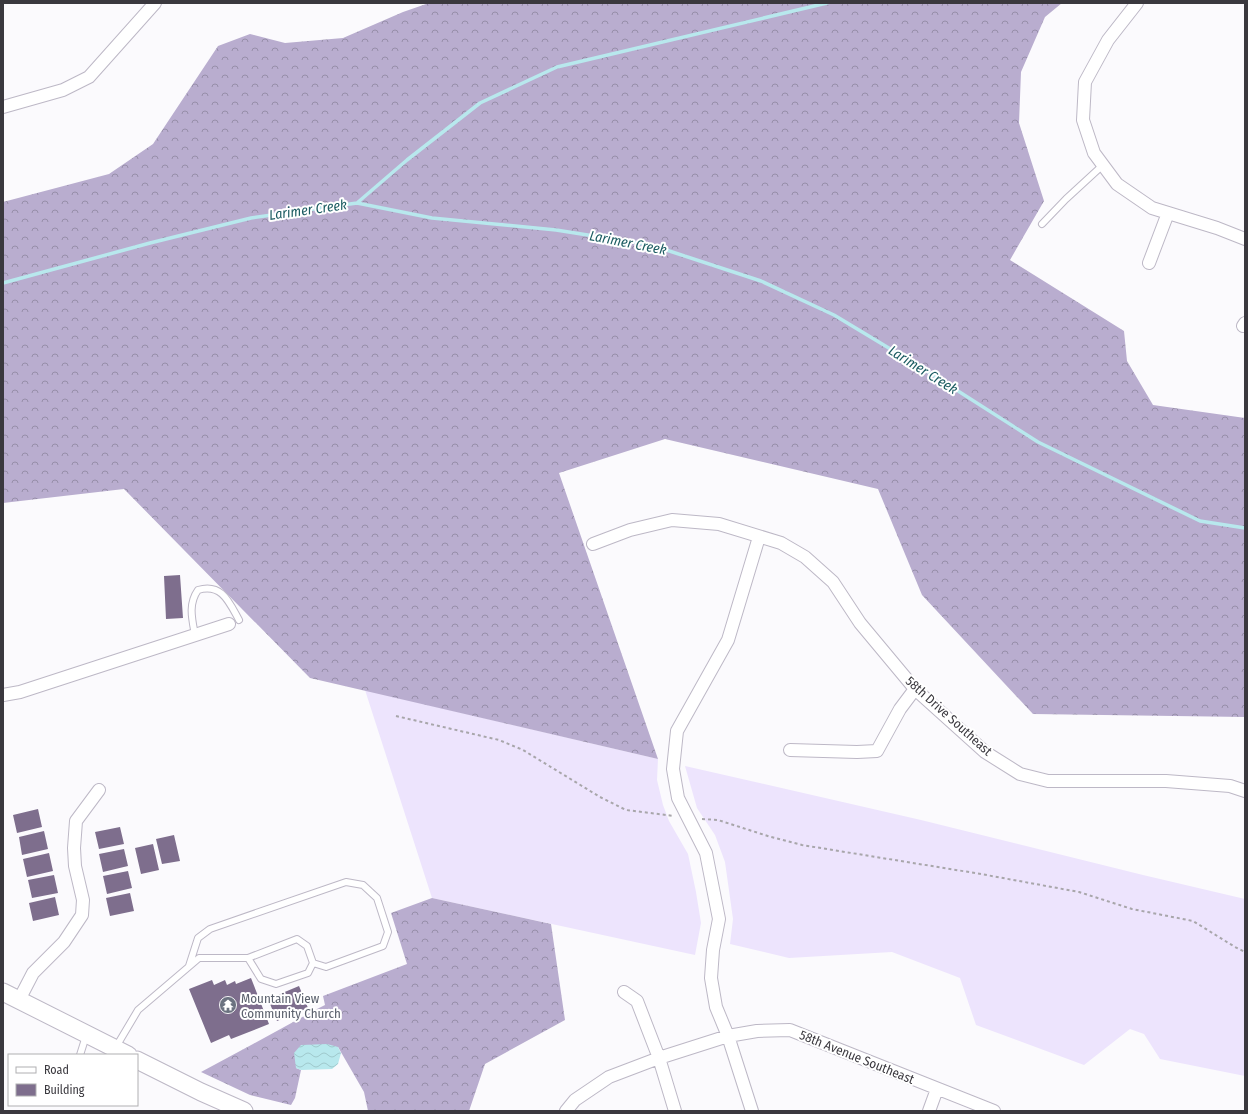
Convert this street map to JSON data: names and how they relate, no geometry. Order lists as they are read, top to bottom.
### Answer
{
  "streets": {
    "street": ["58th Drive Southeast", "58th Avenue Southeast"]
  },
  "water": ["Larimer Creek"],
  "places": {
    "temple": ["Mountain View Community Church"]
  },
  "legend": ["Road", "Building"]
}
